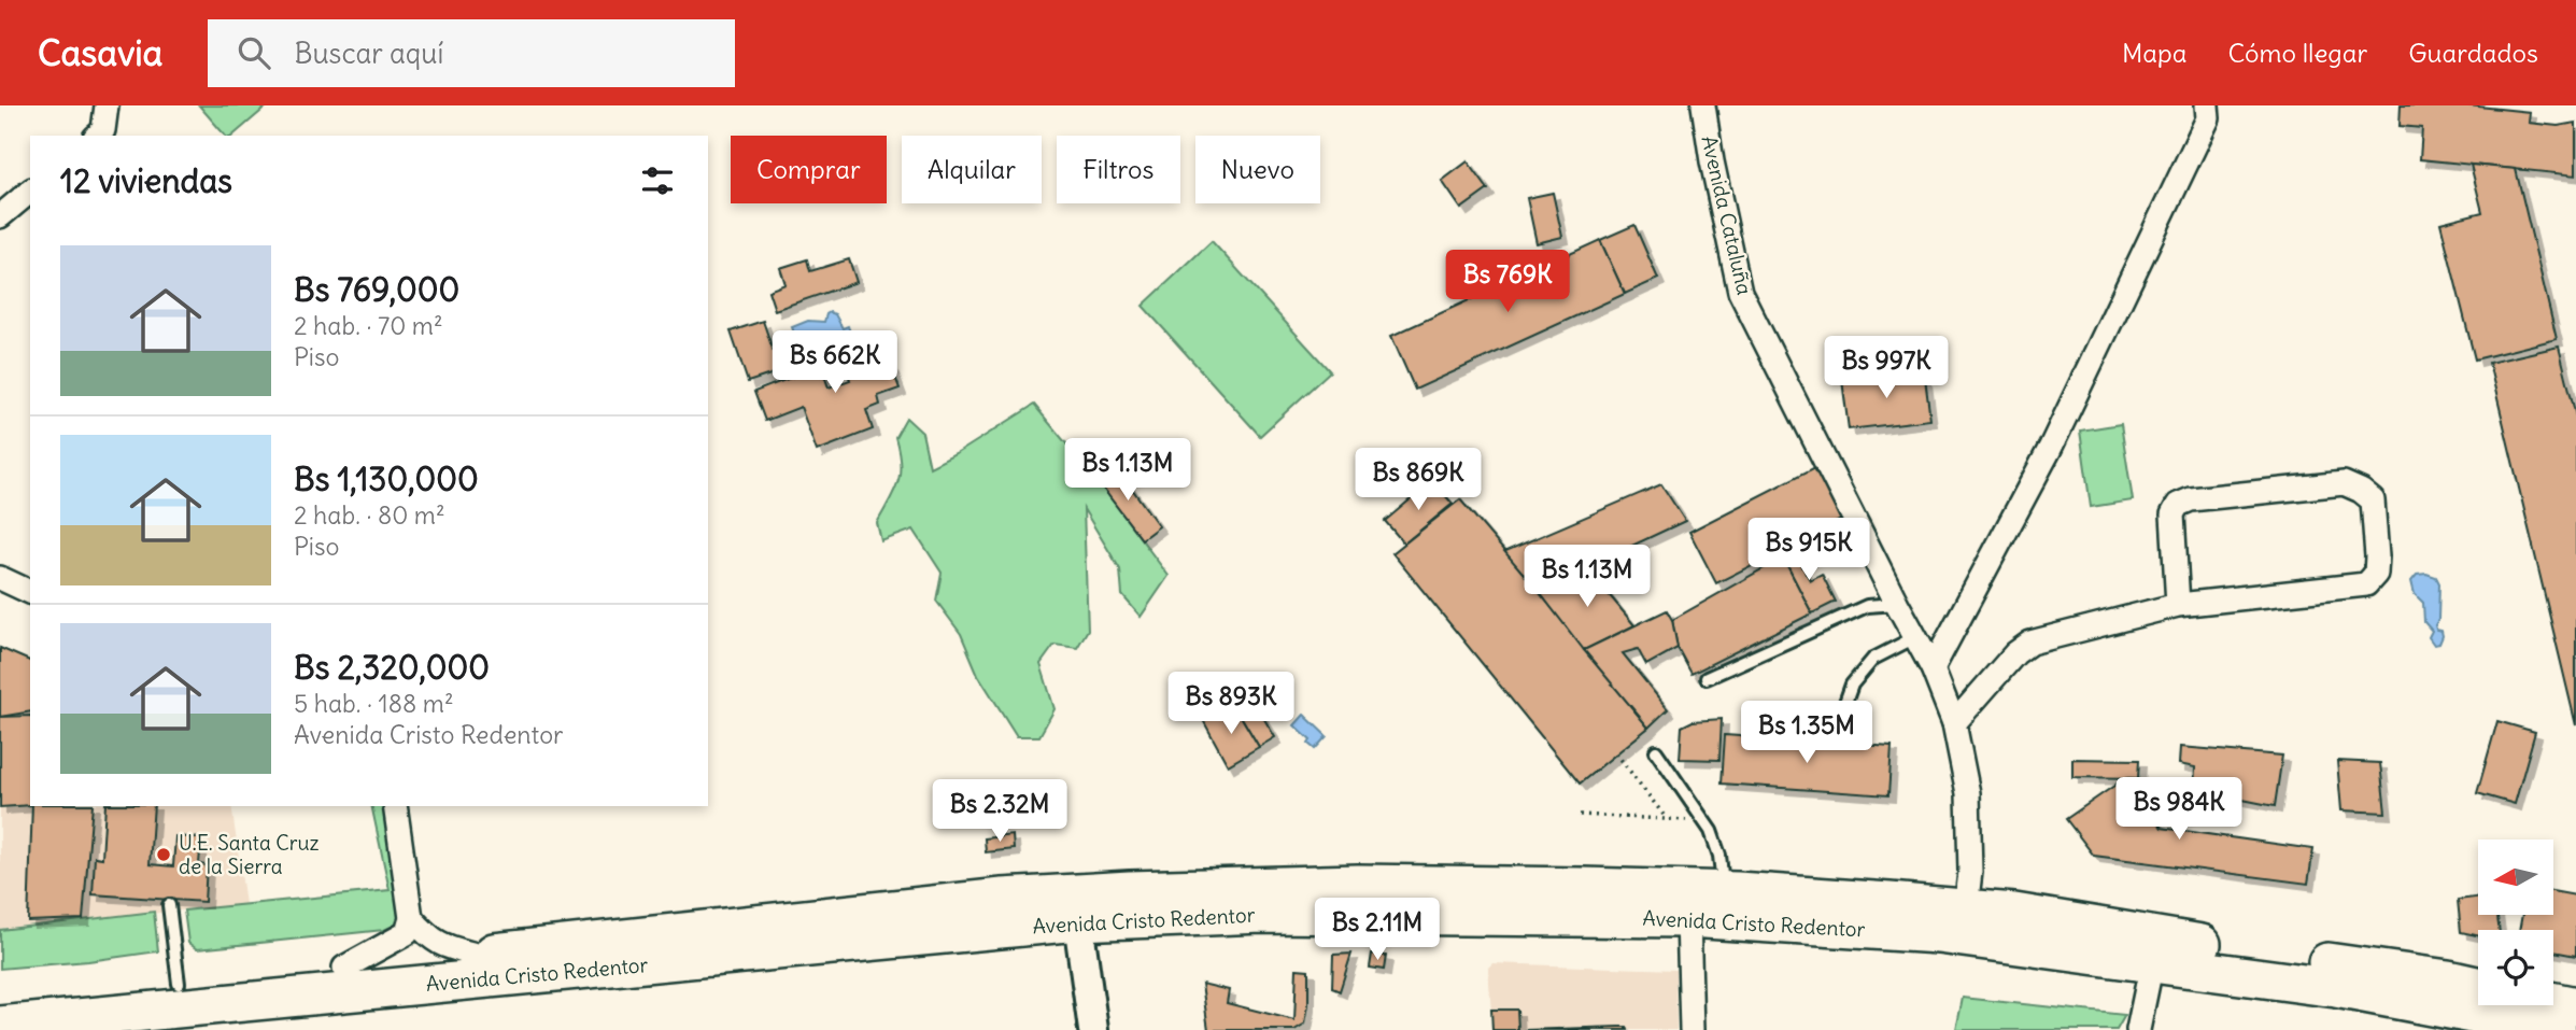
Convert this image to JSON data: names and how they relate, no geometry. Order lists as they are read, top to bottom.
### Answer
{
  "streets": {
    "highway": ["Avenida Cristo Redentor"],
    "street": ["Avenida Cataluña"]
  },
  "crossings": [
    ["Avenida Cataluña", "Avenida Cristo Redentor"]
  ],
  "places": ["U.E. Santa Cruz de la Sierra"],
  "north": "left",
  "page": {
    "header": "Casavia",
    "search": "Buscar aquí",
    "nav": ["Mapa", "Cómo llegar", "Guardados"],
    "chip": [
      "Comprar",
      "Alquilar",
      "Filtros",
      "Nuevo"
    ],
    "heading": "12 viviendas",
    "list": [
      {
        "name": "Bs 769,000",
        "note": "2 hab. · 70 m² · Piso"
      },
      {
        "name": "Bs 1,130,000",
        "note": "2 hab. · 80 m² · Piso"
      },
      {
        "name": "Bs 2,320,000",
        "note": "5 hab. · 188 m² · Avenida Cristo Redentor"
      }
    ],
    "price": [
      "Bs 769K",
      "Bs 662K",
      "Bs 997K",
      "Bs 1.13M",
      "Bs 869K",
      "Bs 915K",
      "Bs 1.13M",
      "Bs 893K",
      "Bs 1.35M",
      "Bs 984K",
      "Bs 2.32M",
      "Bs 2.11M"
    ]
  }
}
